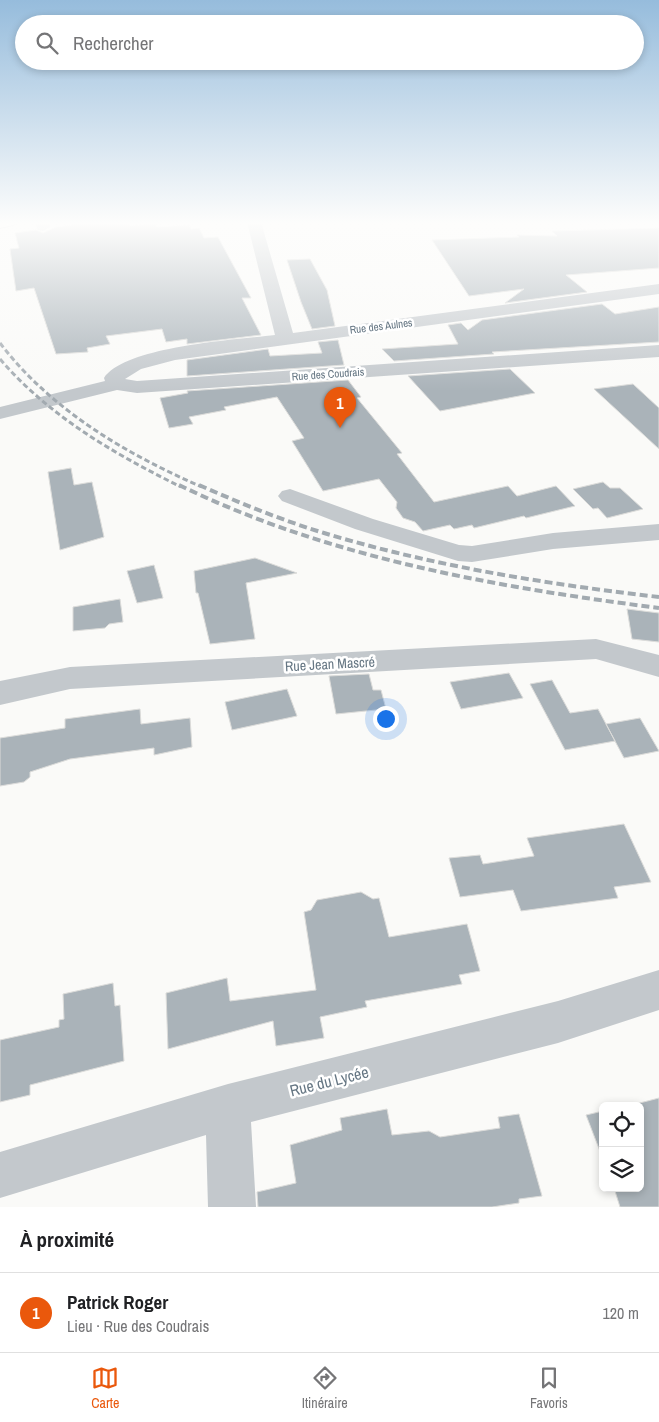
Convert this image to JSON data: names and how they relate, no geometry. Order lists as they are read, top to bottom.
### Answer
{
  "streets": {
    "street": [
      "Rue des Aulnes",
      "Rue des Coudrais",
      "Rue Jean Mascré",
      "Rue du Lycée"
    ]
  },
  "crossings": [
    ["Rue des Aulnes", "Rue des Coudrais"]
  ],
  "page": {
    "search": "Rechercher",
    "pins": "1",
    "heading": "À proximité",
    "list": [
      {
        "mark": "1",
        "name": "Patrick Roger",
        "note": "Lieu · Rue des Coudrais",
        "value": "120 m"
      }
    ],
    "nav": ["Carte", "Itinéraire", "Favoris"]
  }
}
